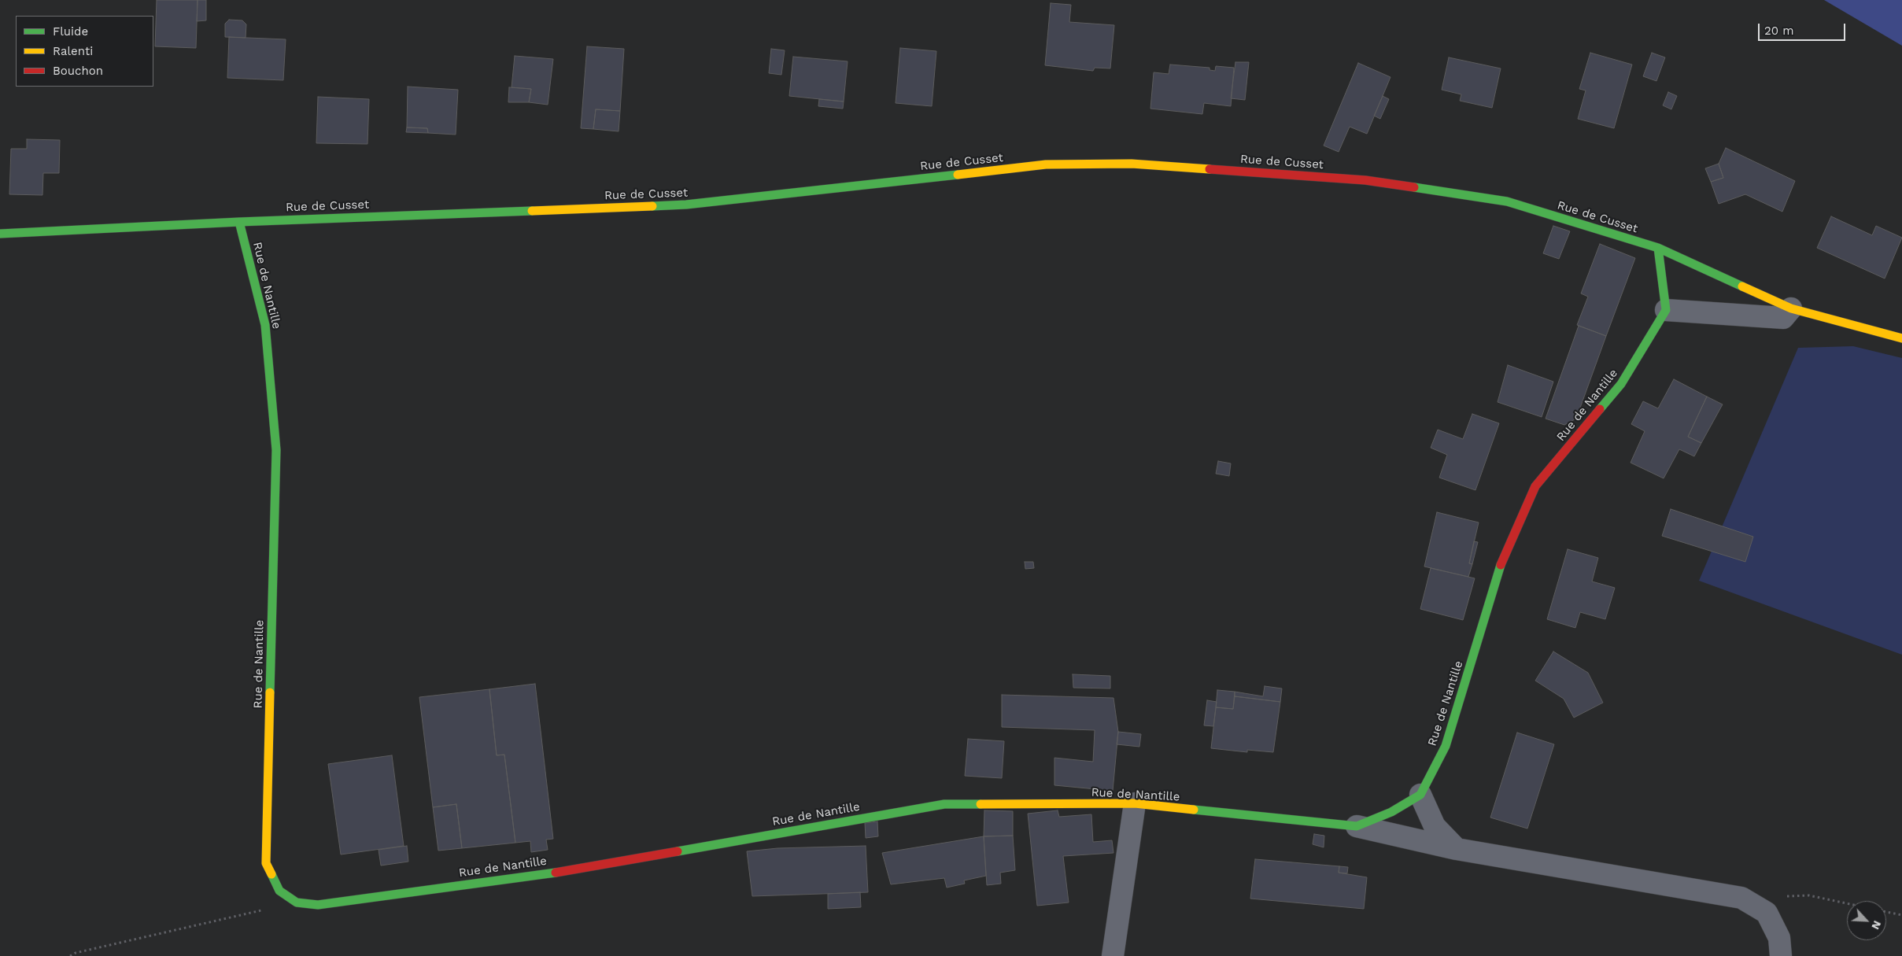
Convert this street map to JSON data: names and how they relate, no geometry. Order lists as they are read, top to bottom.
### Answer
{
  "streets": {
    "street": ["Rue de Cusset", "Rue de Nantille"]
  },
  "crossings": [
    ["Rue de Cusset", "Rue de Nantille"]
  ],
  "legend": ["Fluide", "Ralenti", "Bouchon"],
  "scale_bar": "20 m",
  "north": "bottom right"
}
